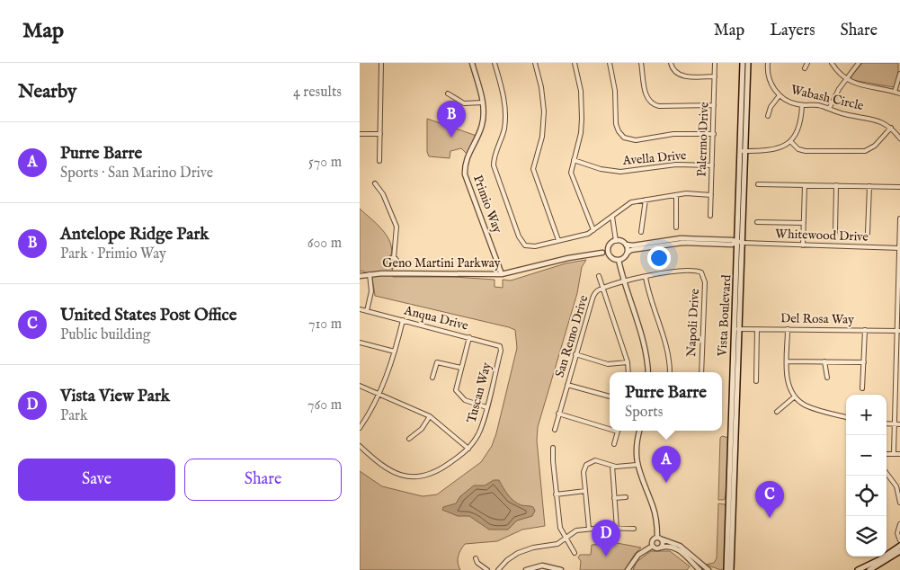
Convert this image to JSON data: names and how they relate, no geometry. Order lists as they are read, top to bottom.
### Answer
{
  "streets": {
    "main road": ["Vista Boulevard"],
    "street": [
      "Wabash Circle",
      "Palermo Drive",
      "Avella Drive",
      "Primio Way",
      "Whitewood Drive",
      "Geno Martini Parkway",
      "Anqua Drive",
      "Del Rosa Way",
      "Napoli Drive",
      "San Remo Drive",
      "Tuscan Way"
    ]
  },
  "crossings": [
    ["Palermo Drive", "Avella Drive"],
    ["Primio Way", "Geno Martini Parkway"],
    ["Whitewood Drive", "Vista Boulevard"],
    ["Vista Boulevard", "Del Rosa Way"],
    ["Anqua Drive", "Tuscan Way"],
    ["Napoli Drive", "San Remo Drive"]
  ],
  "page": {
    "header": "Map",
    "nav": ["Map", "Layers", "Share"],
    "heading": ["Nearby", "4 results"],
    "pins": [
      "B",
      "A",
      "C",
      "D"
    ],
    "list": [
      {
        "mark": "A",
        "name": "Purre Barre",
        "note": "Sports · San Marino Drive",
        "value": "570 m"
      },
      {
        "mark": "B",
        "name": "Antelope Ridge Park",
        "note": "Park · Primio Way",
        "value": "600 m"
      },
      {
        "mark": "C",
        "name": "United States Post Office",
        "note": "Public building",
        "value": "710 m"
      },
      {
        "mark": "D",
        "name": "Vista View Park",
        "note": "Park",
        "value": "760 m"
      }
    ],
    "popup": ["Purre Barre", "Sports"],
    "map_buttons": ["+", "−"],
    "buttons": ["Save", "Share"]
  }
}
